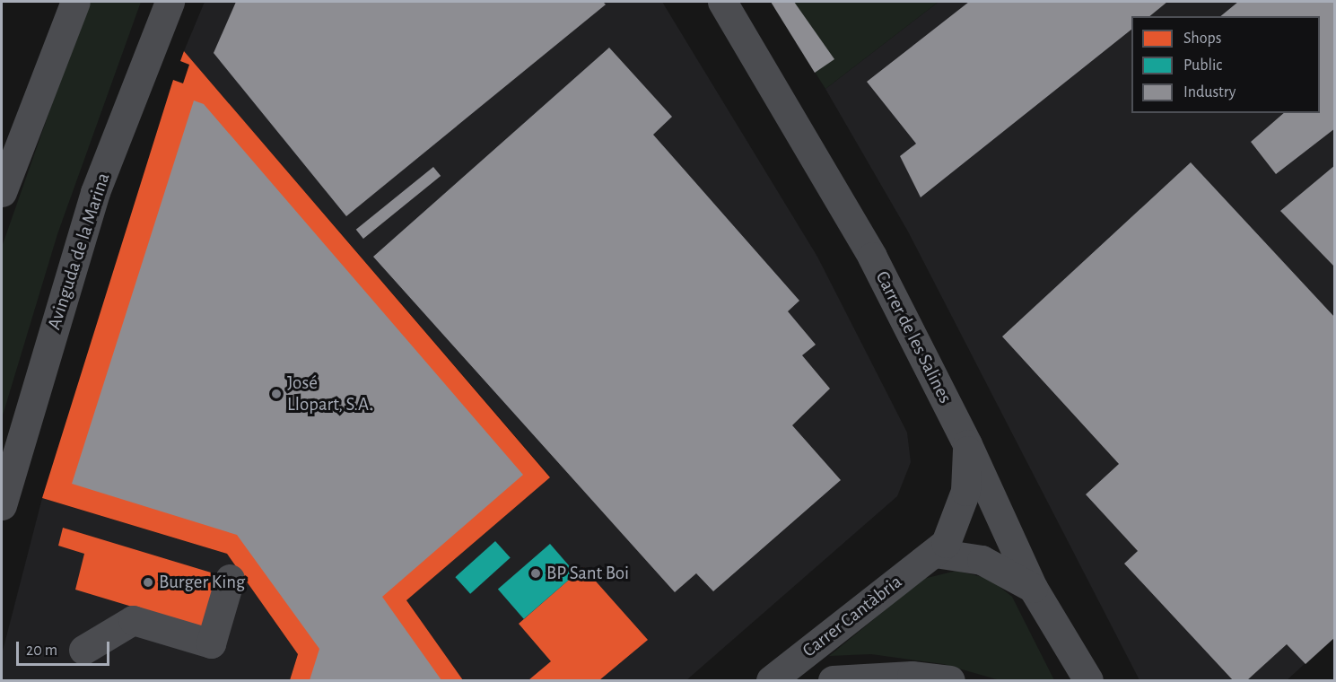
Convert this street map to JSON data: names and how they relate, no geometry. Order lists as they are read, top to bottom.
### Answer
{
  "streets": {
    "street": ["Avinguda de la Marina", "Carrer de les Salines", "Carrer Cantàbria"]
  },
  "crossings": [
    ["Carrer de les Salines", "Carrer Cantàbria"]
  ],
  "places": ["José Llopart, S.A.", "BP Sant Boi", "Burger King"],
  "legend": ["Shops", "Public", "Industry"],
  "scale_bar": "20 m"
}
